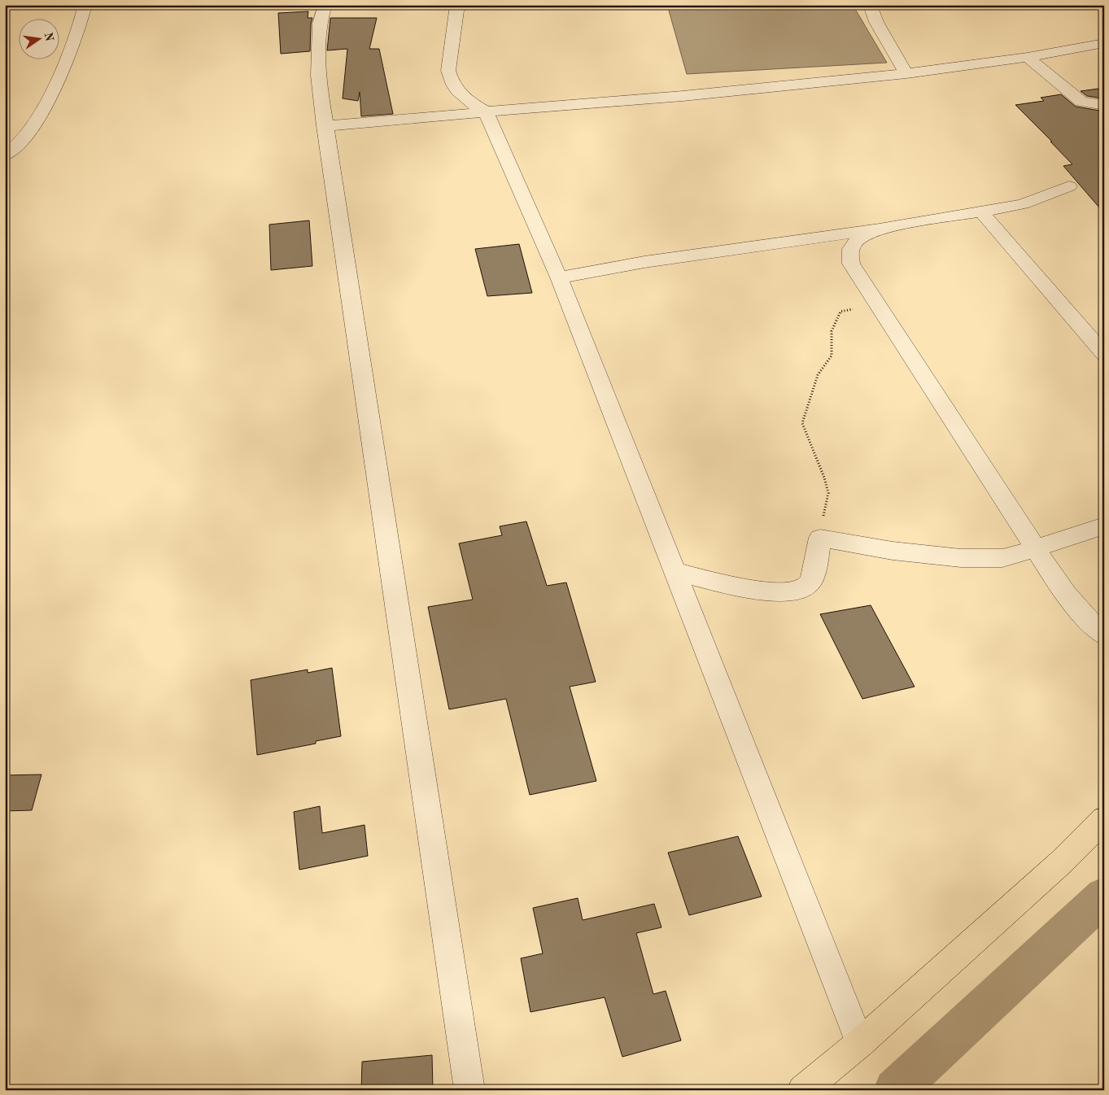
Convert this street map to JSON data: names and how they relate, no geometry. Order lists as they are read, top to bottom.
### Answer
{
  "north": "right"
}
